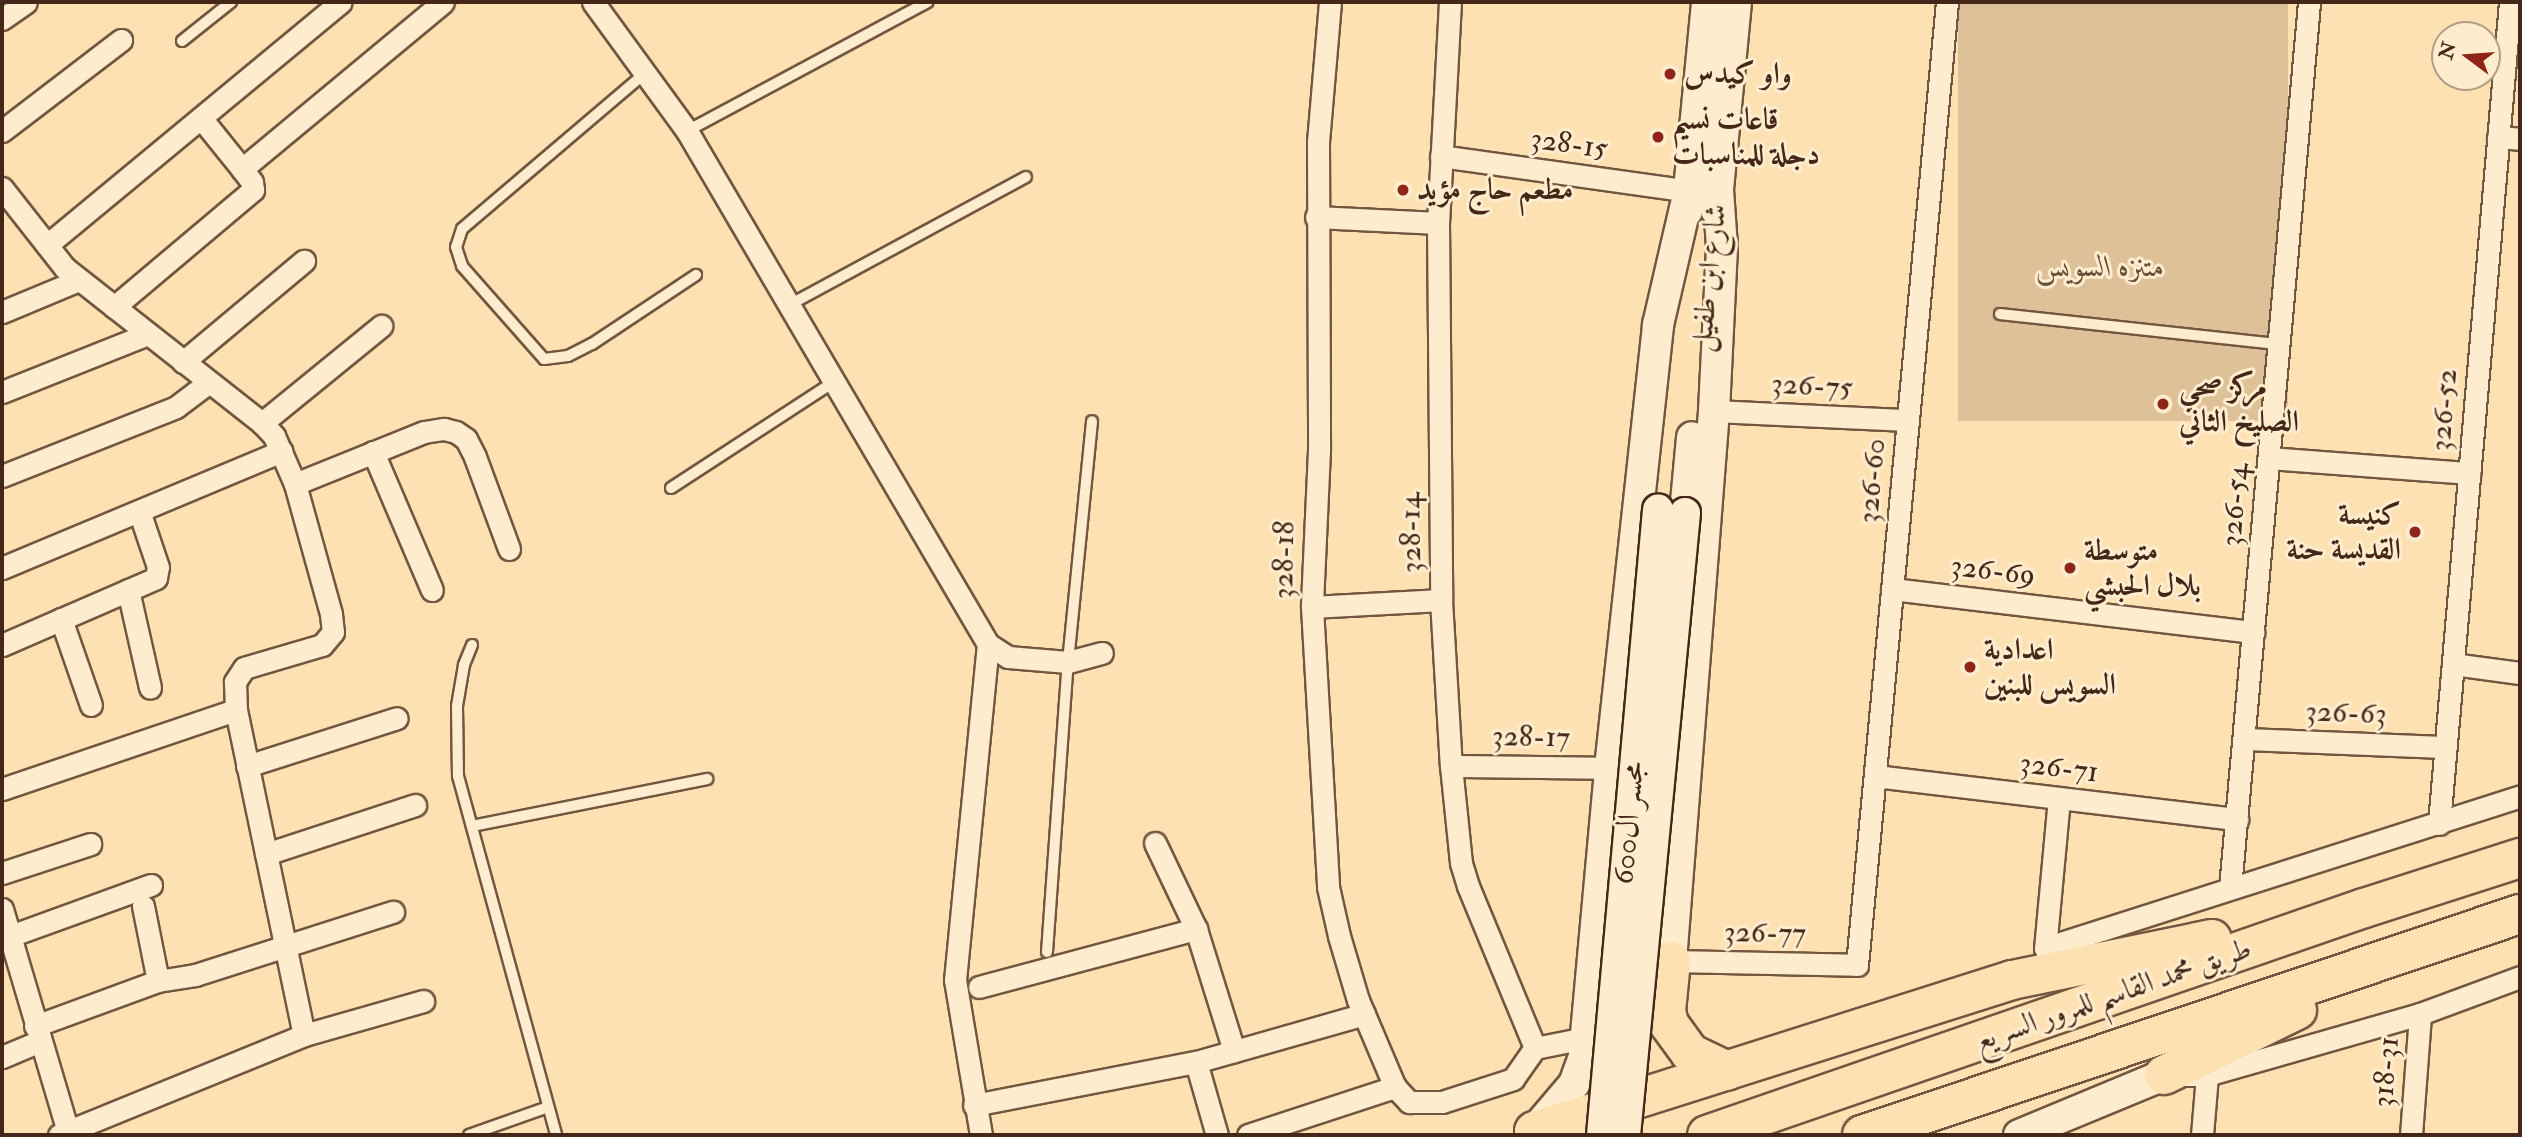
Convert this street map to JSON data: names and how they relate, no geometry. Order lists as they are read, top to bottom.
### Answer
{
  "streets": {
    "highway": ["طريق محمد القاسم للمرور السريع"],
    "street": [
      "328-15",
      "شارع ابن طفيل",
      "326-75",
      "326-52",
      "326-60",
      "326-54",
      "328-14",
      "328-18",
      "326-69",
      "326-63",
      "328-17",
      "326-71",
      "مجسر ال600",
      "326-77",
      "318-31"
    ]
  },
  "crossings": [
    ["328-15", "شارع ابن طفيل"],
    ["328-15", "328-14"],
    ["شارع ابن طفيل", "مجسر ال600"],
    ["326-75", "326-60"],
    ["326-52", "326-63"],
    ["326-60", "326-69"],
    ["326-60", "326-71"],
    ["326-60", "326-77"],
    ["326-54", "326-69"],
    ["326-54", "326-63"],
    ["326-54", "326-71"],
    ["328-14", "328-17"]
  ],
  "parks": ["متنزه السويس"],
  "places": [
    "واو كيدس",
    "قاعات نسيم دجلة للمناسبات",
    "مطعم حاج مؤيد",
    "مركز صحي الصليخ الثاني",
    "كنيسة القديسة حنة",
    "متوسطة بلال الحبشي",
    "اعدادية السويس للبنين"
  ],
  "north": "left"
}
